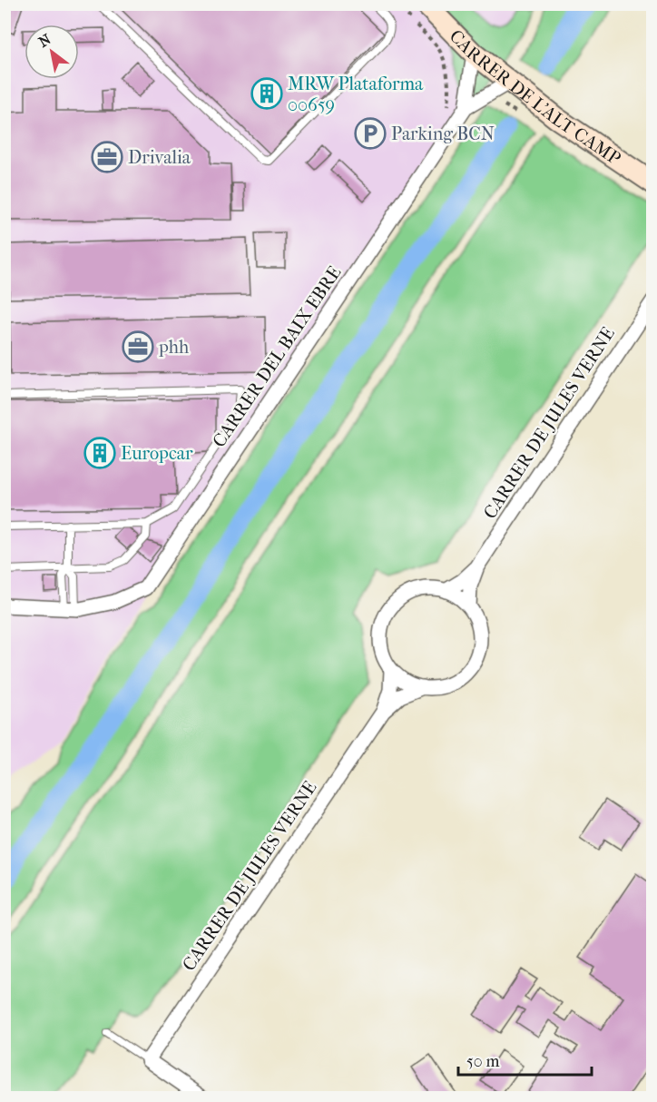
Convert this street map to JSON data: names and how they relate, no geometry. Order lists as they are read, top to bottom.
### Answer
{
  "streets": {
    "street": ["CARRER DE L'ALT CAMP", "CARRER DEL BAIX EBRE", "CARRER DE JULES VERNE"]
  },
  "crossings": [
    ["CARRER DE L'ALT CAMP", "CARRER DEL BAIX EBRE"]
  ],
  "places": {
    "building": ["MRW Plataforma 00659", "Europcar"],
    "parking": ["Parking BCN"],
    "office": ["Drivalia", "phh"]
  },
  "scale_bar": "50 m",
  "north": "top left"
}
